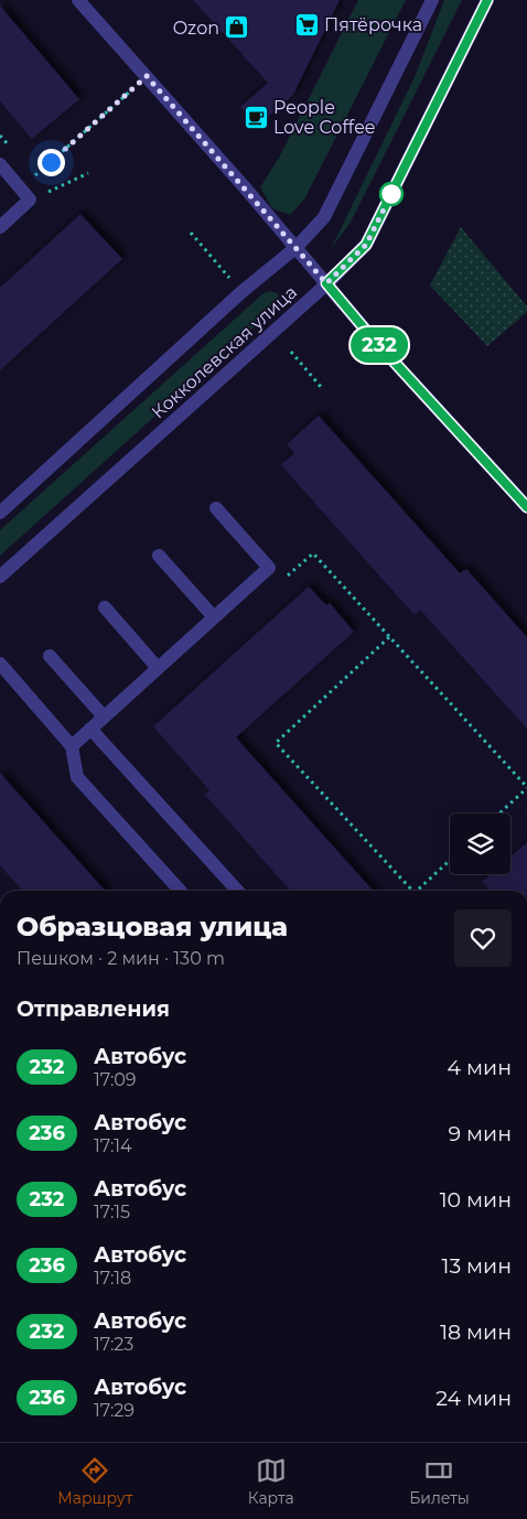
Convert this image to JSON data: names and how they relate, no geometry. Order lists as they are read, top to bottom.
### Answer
{
  "streets": {
    "street": ["Кокколевская улица"]
  },
  "places": {
    "supermarket": ["Пятёрочка"],
    "shop": ["Ozon"],
    "cafe": ["People Love Coffee"]
  },
  "lines": ["bus line 232"],
  "page": {
    "on_map": "232",
    "heading": [
      ["Образцовая улица", "Пешком · 2 мин · 130 m"],
      "Отправления"
    ],
    "list": [
      {
        "mark": "232",
        "name": "Автобус",
        "note": "17:09",
        "value": "4 мин"
      },
      {
        "mark": "236",
        "name": "Автобус",
        "note": "17:14",
        "value": "9 мин"
      },
      {
        "mark": "232",
        "name": "Автобус",
        "note": "17:15",
        "value": "10 мин"
      },
      {
        "mark": "236",
        "name": "Автобус",
        "note": "17:18",
        "value": "13 мин"
      },
      {
        "mark": "232",
        "name": "Автобус",
        "note": "17:23",
        "value": "18 мин"
      },
      {
        "mark": "236",
        "name": "Автобус",
        "note": "17:29",
        "value": "24 мин"
      }
    ],
    "tabs": ["Маршрут", "Карта", "Билеты"]
  }
}
